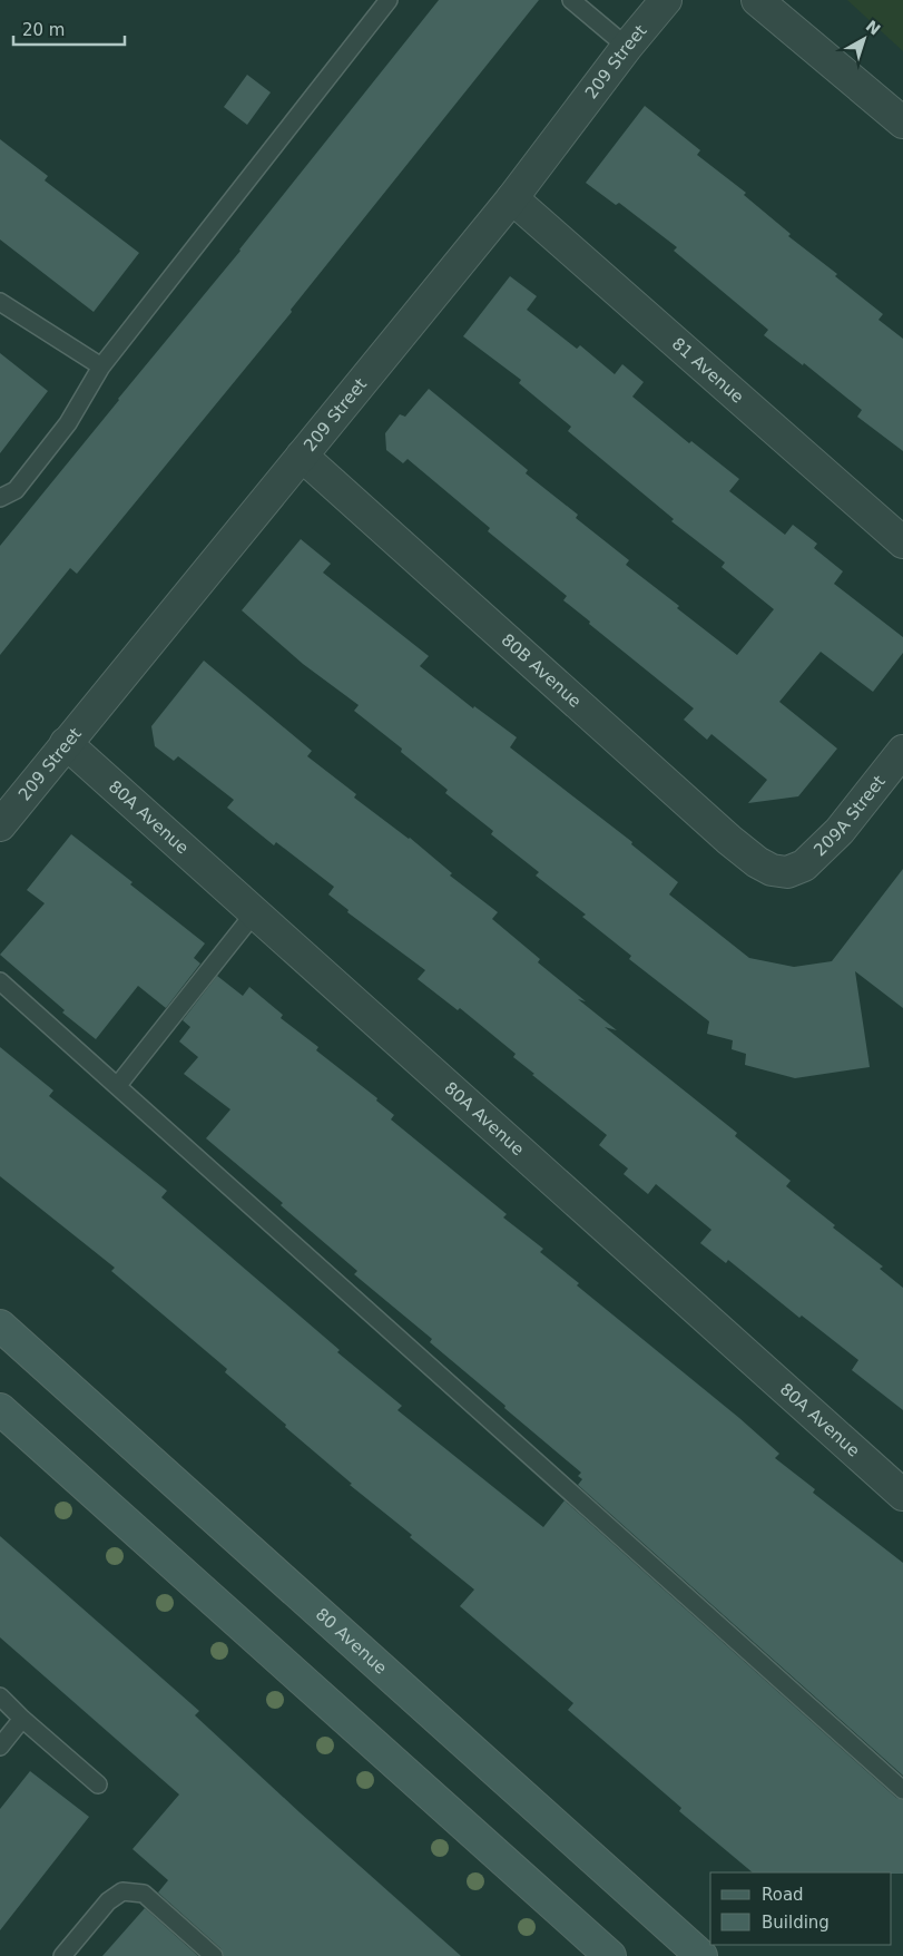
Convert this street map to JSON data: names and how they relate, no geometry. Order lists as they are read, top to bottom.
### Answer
{
  "streets": {
    "main road": ["80 Avenue"],
    "street": [
      "209 Street",
      "81 Avenue",
      "80B Avenue",
      "209A Street",
      "80A Avenue"
    ]
  },
  "crossings": [
    ["209 Street", "81 Avenue"],
    ["209 Street", "80B Avenue"],
    ["209 Street", "80A Avenue"],
    ["80B Avenue", "209A Street"]
  ],
  "legend": ["Road", "Building"],
  "scale_bar": "20 m",
  "north": "top right"
}
